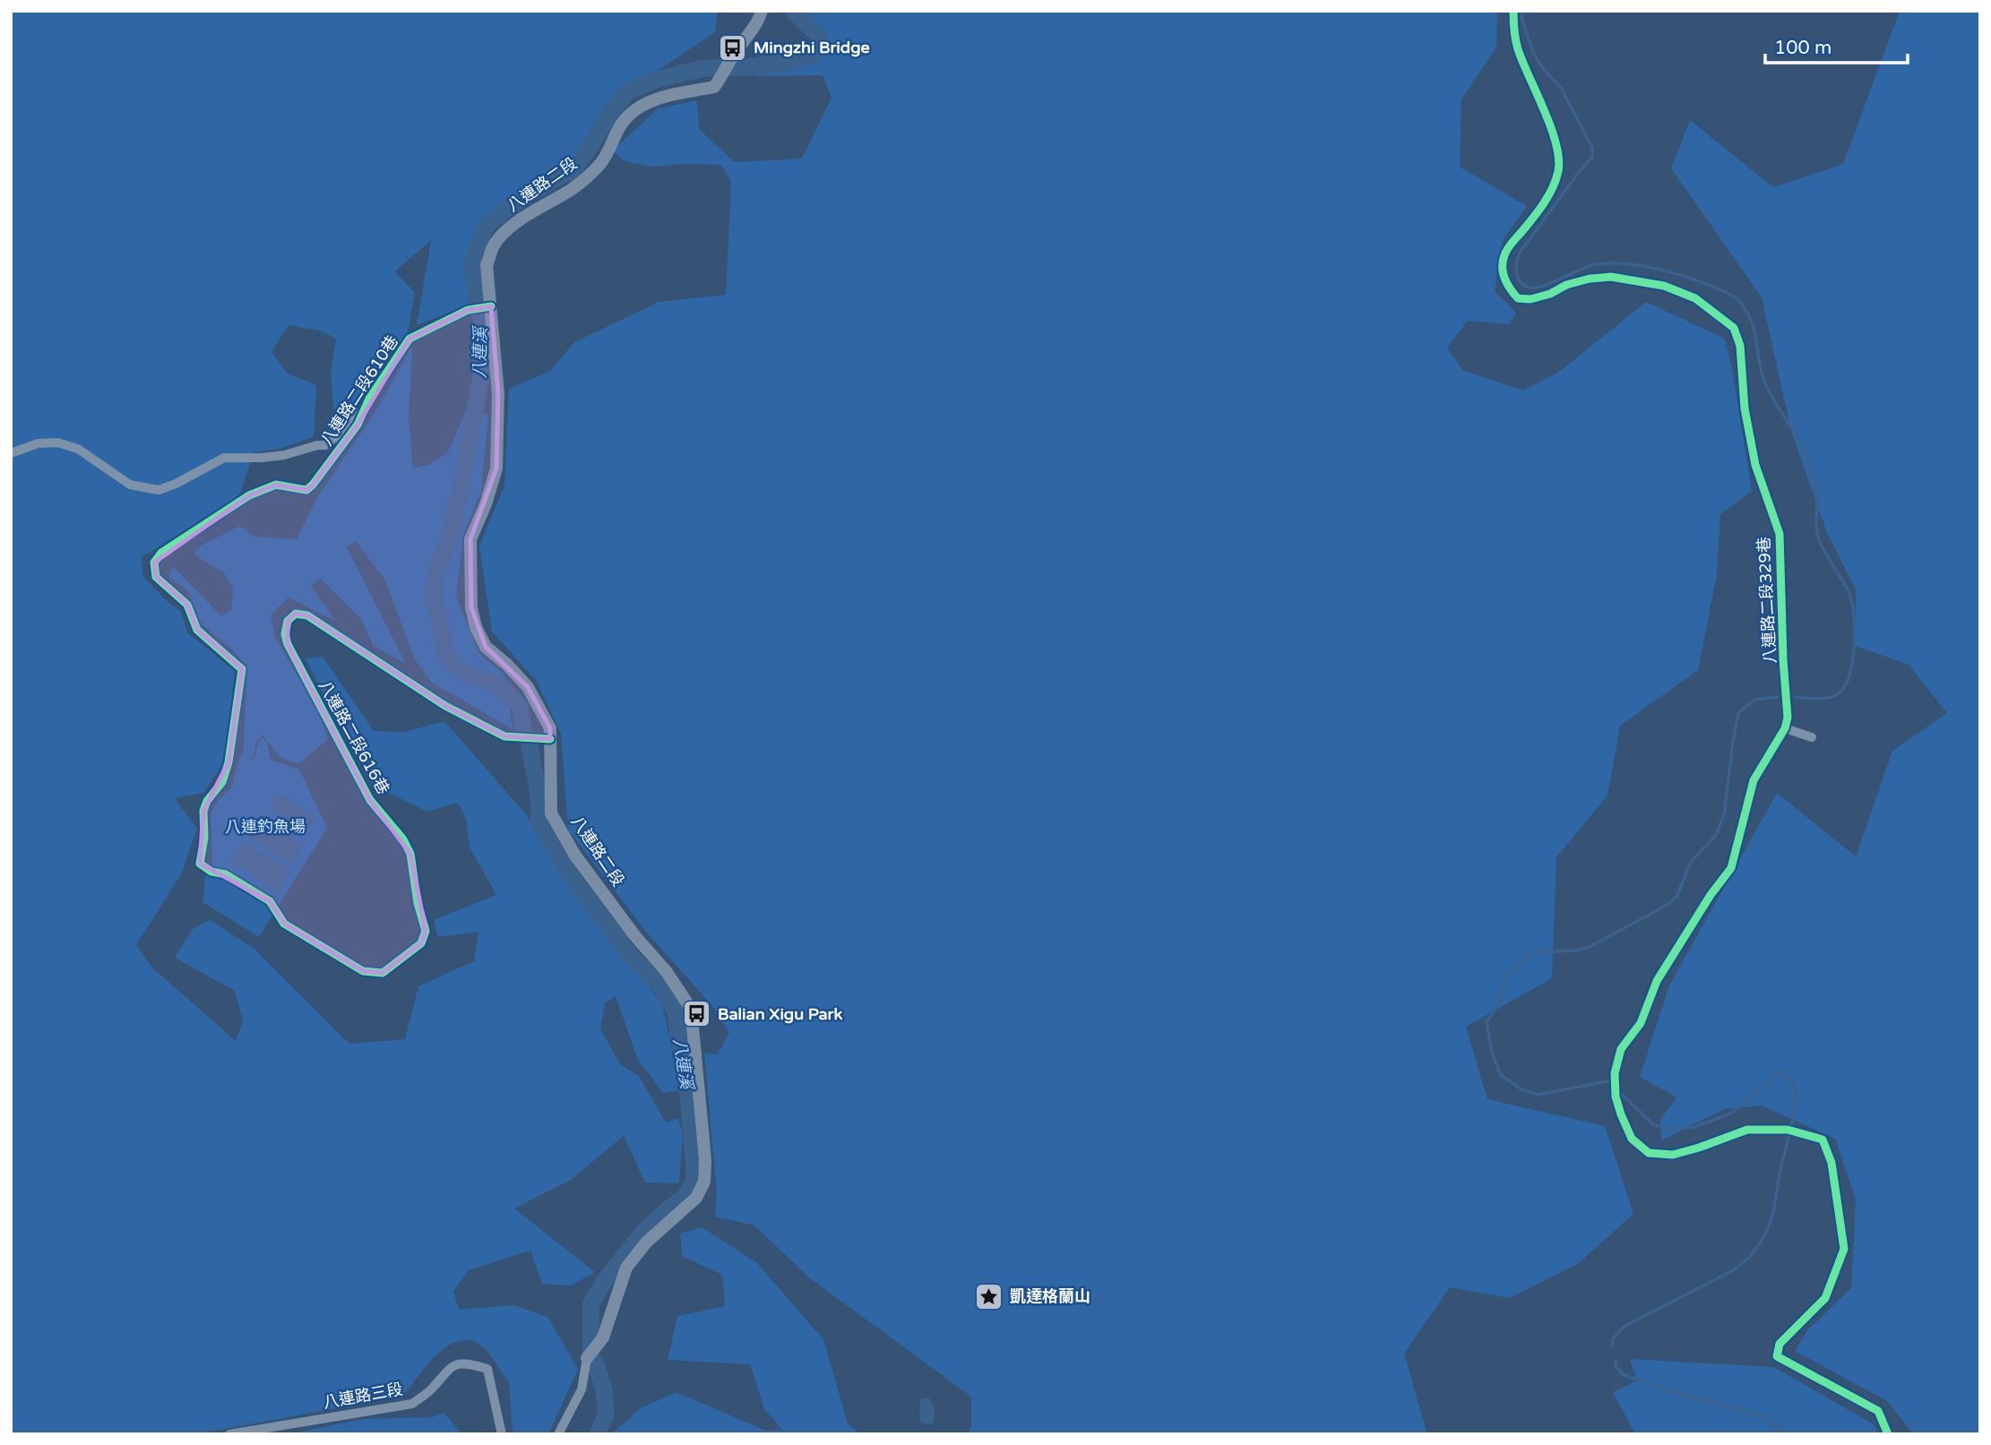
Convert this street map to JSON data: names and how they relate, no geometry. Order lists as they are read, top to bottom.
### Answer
{
  "streets": {
    "street": [
      "八連路二段",
      "八連路二段610巷",
      "八連路二段329巷",
      "八連路二段616巷",
      "八連路三段"
    ]
  },
  "crossings": [
    ["八連路二段", "八連路二段610巷"],
    ["八連路二段", "八連路二段616巷"],
    ["八連路二段610巷", "八連路二段616巷"]
  ],
  "water": ["八連溪"],
  "parks": ["八連釣魚場"],
  "places": {
    "bus stop": ["Mingzhi Bridge", "Balian Xigu Park"],
    "place": ["凱達格蘭山"]
  },
  "scale_bar": "100 m"
}
